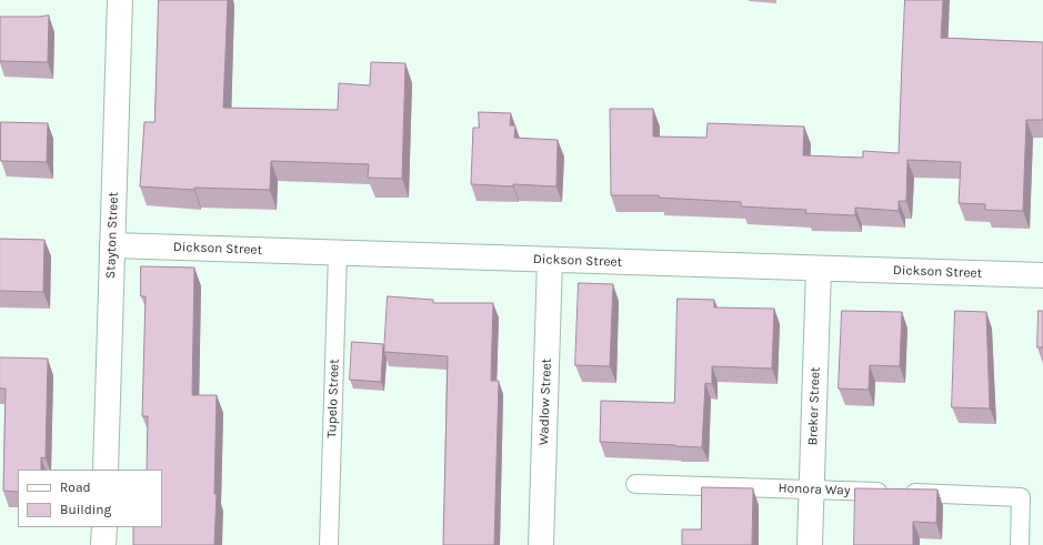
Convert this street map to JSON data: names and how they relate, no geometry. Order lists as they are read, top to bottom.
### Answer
{
  "streets": {
    "street": [
      "Stayton Street",
      "Dickson Street",
      "Wadlow Street",
      "Breker Street"
    ],
    "lane": ["Tupelo Street", "Honora Way"]
  },
  "crossings": [
    ["Stayton Street", "Dickson Street"],
    ["Dickson Street", "Tupelo Street"],
    ["Dickson Street", "Wadlow Street"],
    ["Dickson Street", "Breker Street"],
    ["Breker Street", "Honora Way"]
  ],
  "legend": ["Road", "Building"]
}
